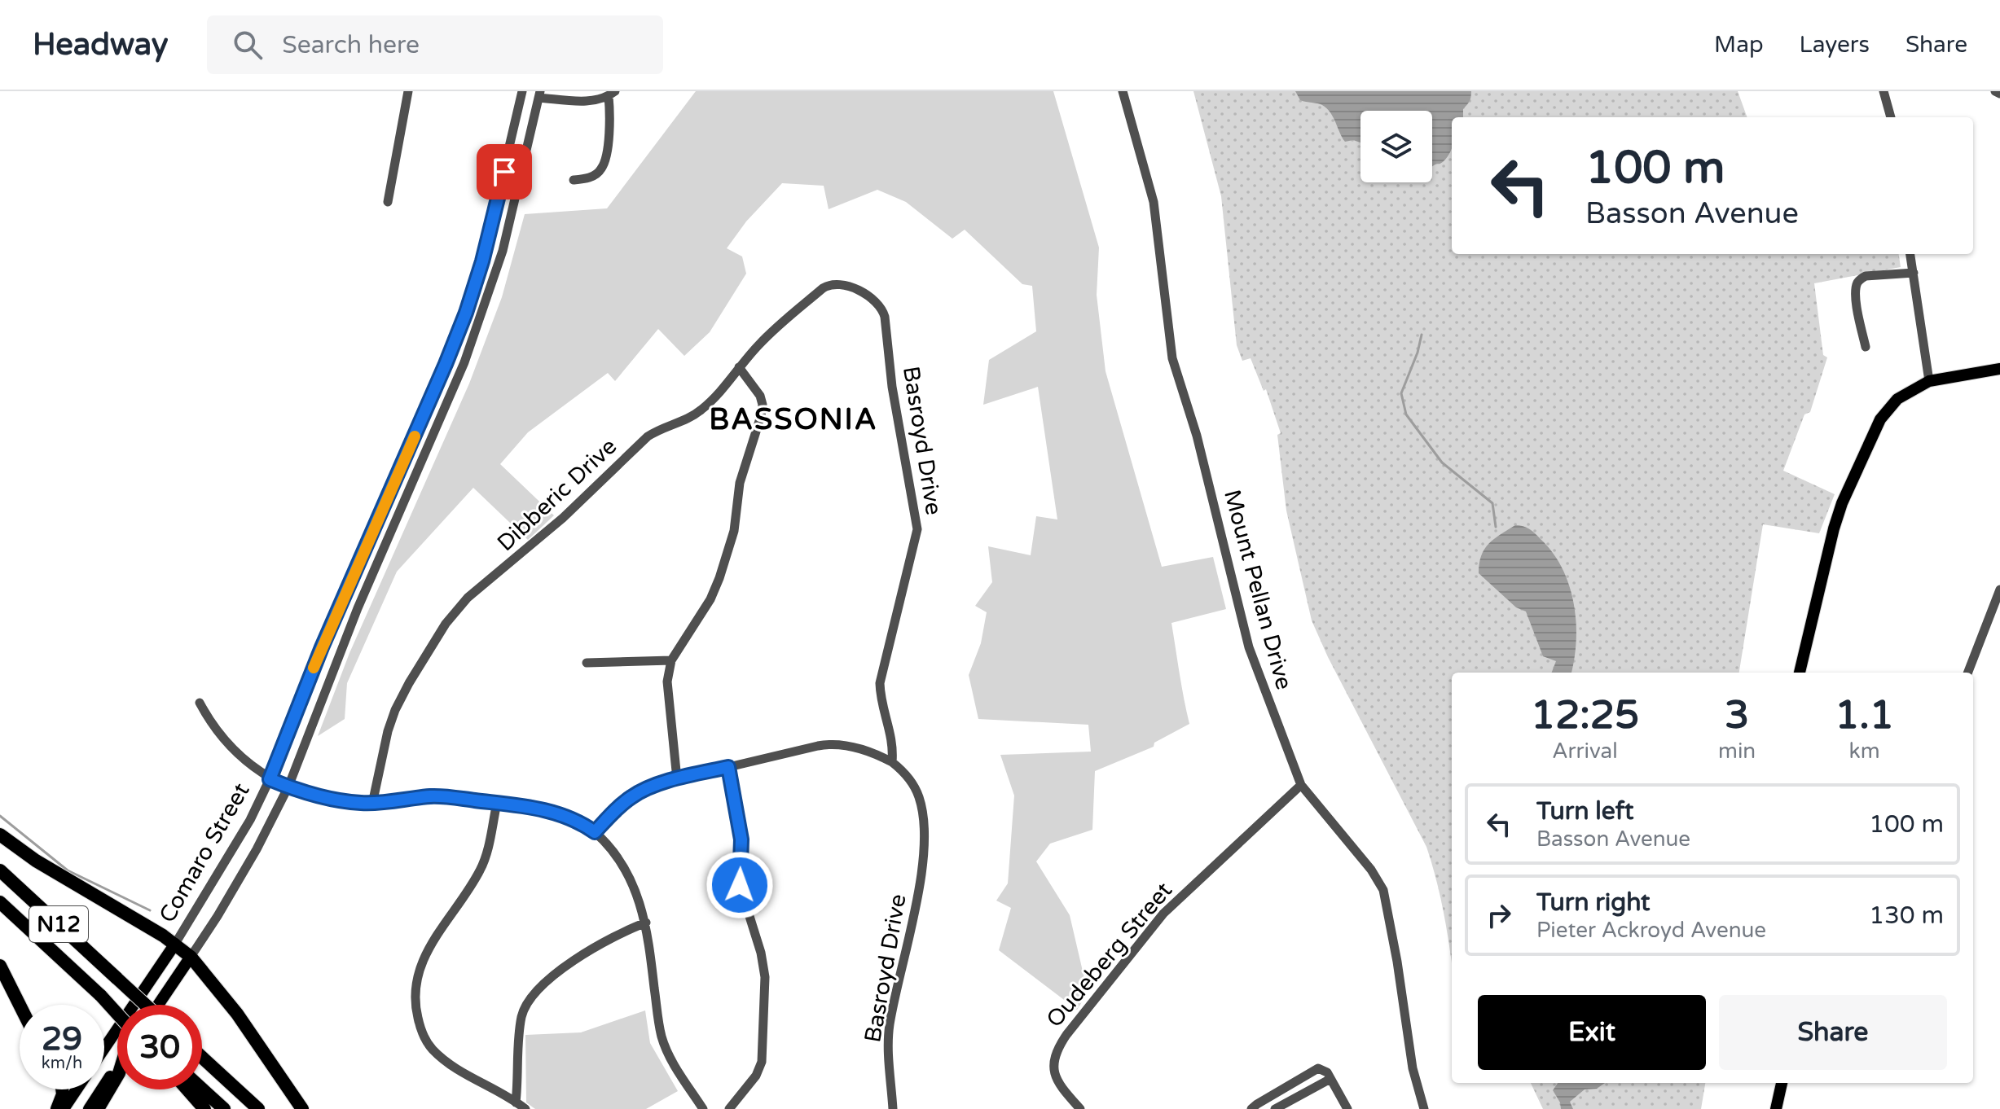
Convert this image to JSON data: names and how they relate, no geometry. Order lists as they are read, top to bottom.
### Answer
{
  "streets": {
    "highway": ["N12"],
    "main road": ["Comaro Street"],
    "street": [
      "Basroyd Drive",
      "Dibberic Drive",
      "Mount Pellan Drive",
      "Oudeberg Street"
    ]
  },
  "crossings": [
    ["Basroyd Drive", "Dibberic Drive"],
    ["Mount Pellan Drive", "Oudeberg Street"]
  ],
  "districts": ["BASSONIA"],
  "page": {
    "header": "Headway",
    "search": "Search here",
    "nav": ["Map", "Layers", "Share"],
    "turn": ["100 m", "Basson Avenue"],
    "eta": [
      "12:25",
      "Arrival",
      "3",
      "min",
      "1.1",
      "km"
    ],
    "list": [
      {
        "name": "Turn left",
        "note": "Basson Avenue",
        "value": "100 m"
      },
      {
        "name": "Turn right",
        "note": "Pieter Ackroyd Avenue",
        "value": "130 m"
      }
    ],
    "buttons": ["Exit", "Share"],
    "speed": "29 km/h",
    "limit": "30"
  }
}
